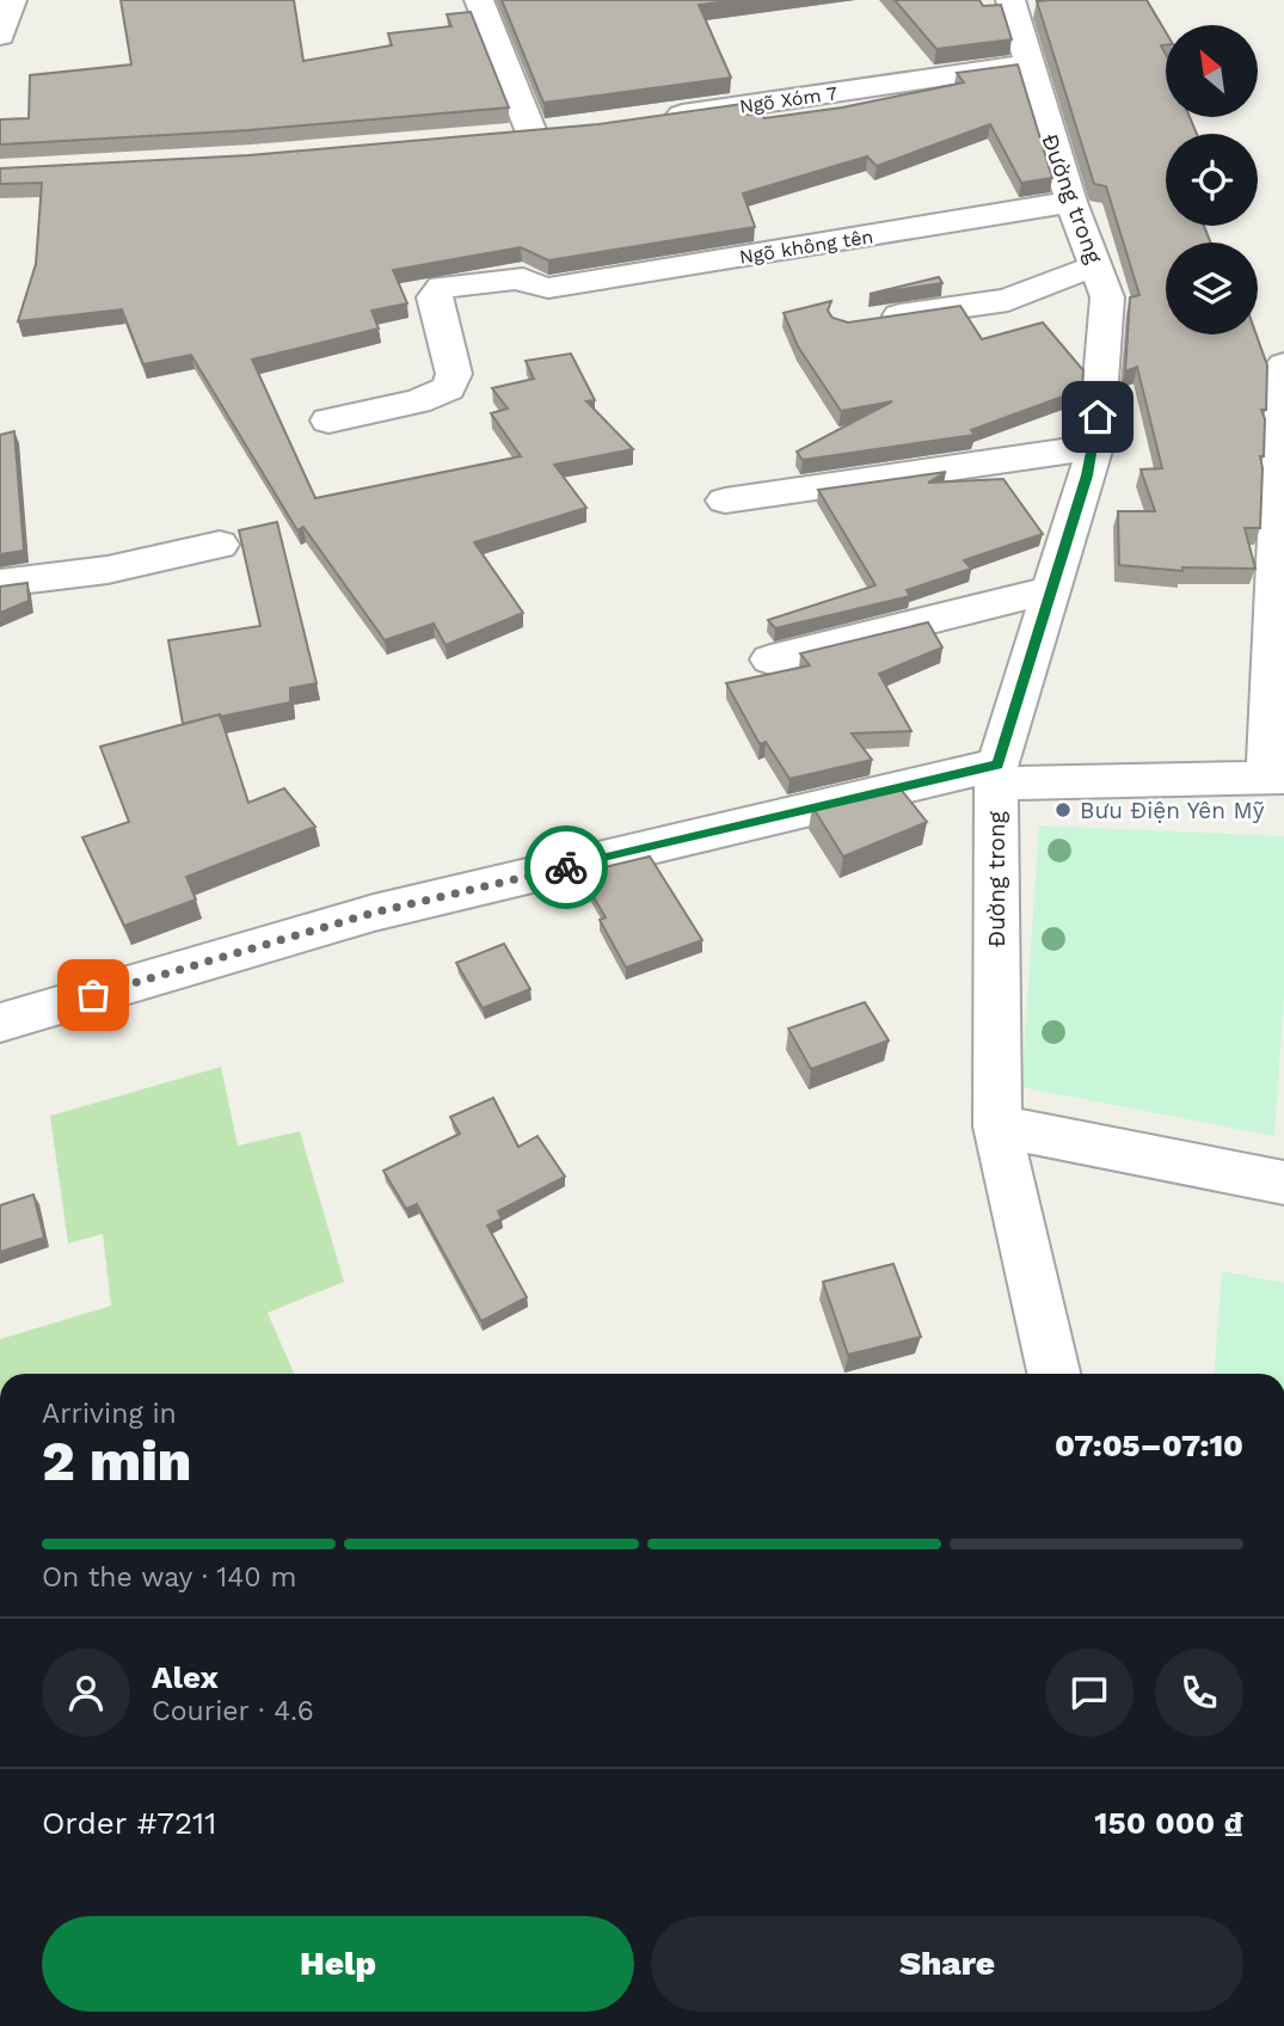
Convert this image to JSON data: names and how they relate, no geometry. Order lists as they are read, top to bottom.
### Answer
{
  "streets": {
    "street": ["Ngõ Xóm 7", "Đường trong", "Ngõ không tên"]
  },
  "crossings": [
    ["Ngõ Xóm 7", "Đường trong"],
    ["Đường trong", "Ngõ không tên"]
  ],
  "places": ["Bưu Điện Yên Mỹ"],
  "north": "top left",
  "page": {
    "heading": ["2 min", "Arriving in", "07:05–07:10"],
    "panel": [
      "Alex",
      "Courier · 4.6",
      "Order #7211",
      "150 000 ₫"
    ],
    "bar": "On the way · 140 m",
    "buttons": ["Help", "Share"]
  }
}
